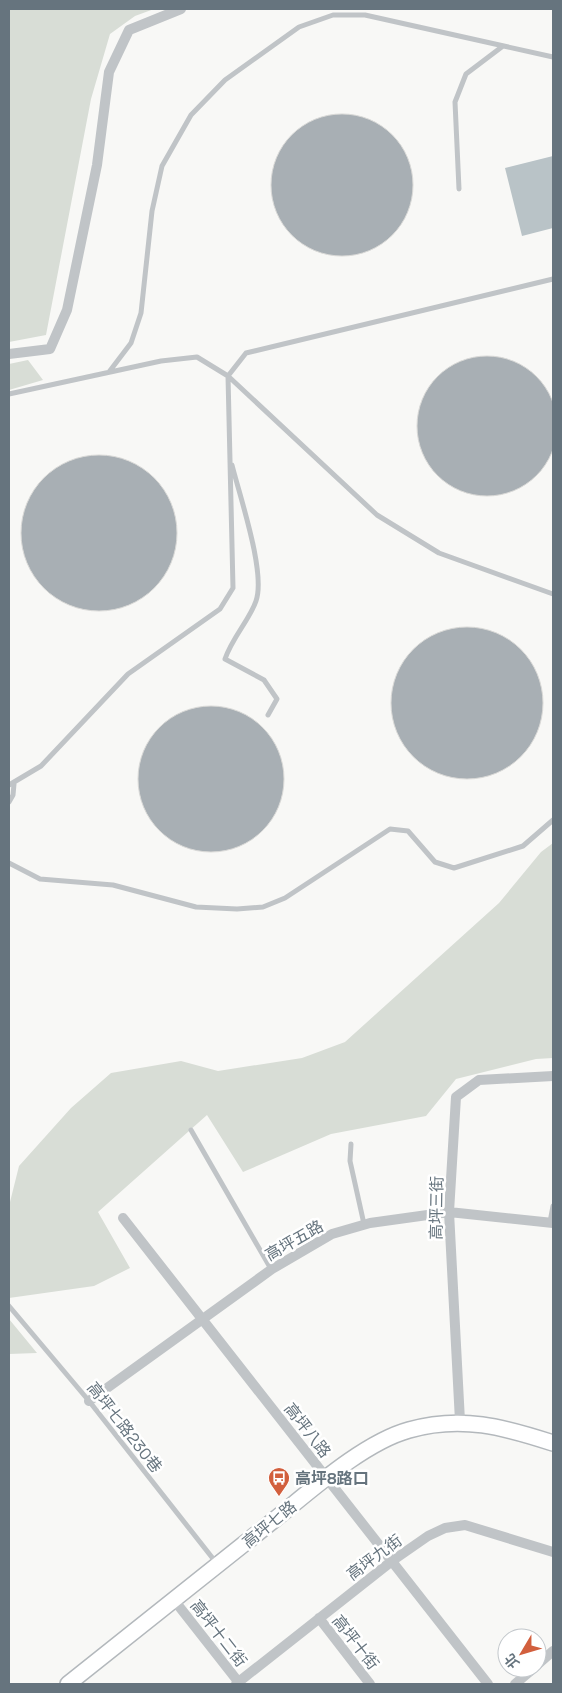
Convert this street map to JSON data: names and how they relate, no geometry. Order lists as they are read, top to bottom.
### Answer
{
  "streets": {
    "street": [
      "高坪三街",
      "高坪五路",
      "高坪八路",
      "高坪七路",
      "高坪九街",
      "高坪十二街",
      "高坪十街"
    ],
    "lane": ["高坪七路230巷"]
  },
  "crossings": [
    ["高坪三街", "高坪五路"],
    ["高坪三街", "高坪七路"],
    ["高坪五路", "高坪七路230巷"],
    ["高坪五路", "高坪八路"],
    ["高坪七路230巷", "高坪七路"],
    ["高坪八路", "高坪七路"],
    ["高坪八路", "高坪九街"],
    ["高坪七路", "高坪十二街"],
    ["高坪九街", "高坪十二街"],
    ["高坪九街", "高坪十街"]
  ],
  "places": {
    "bus stop": ["高坪8路口"]
  },
  "north": "bottom left"
}
